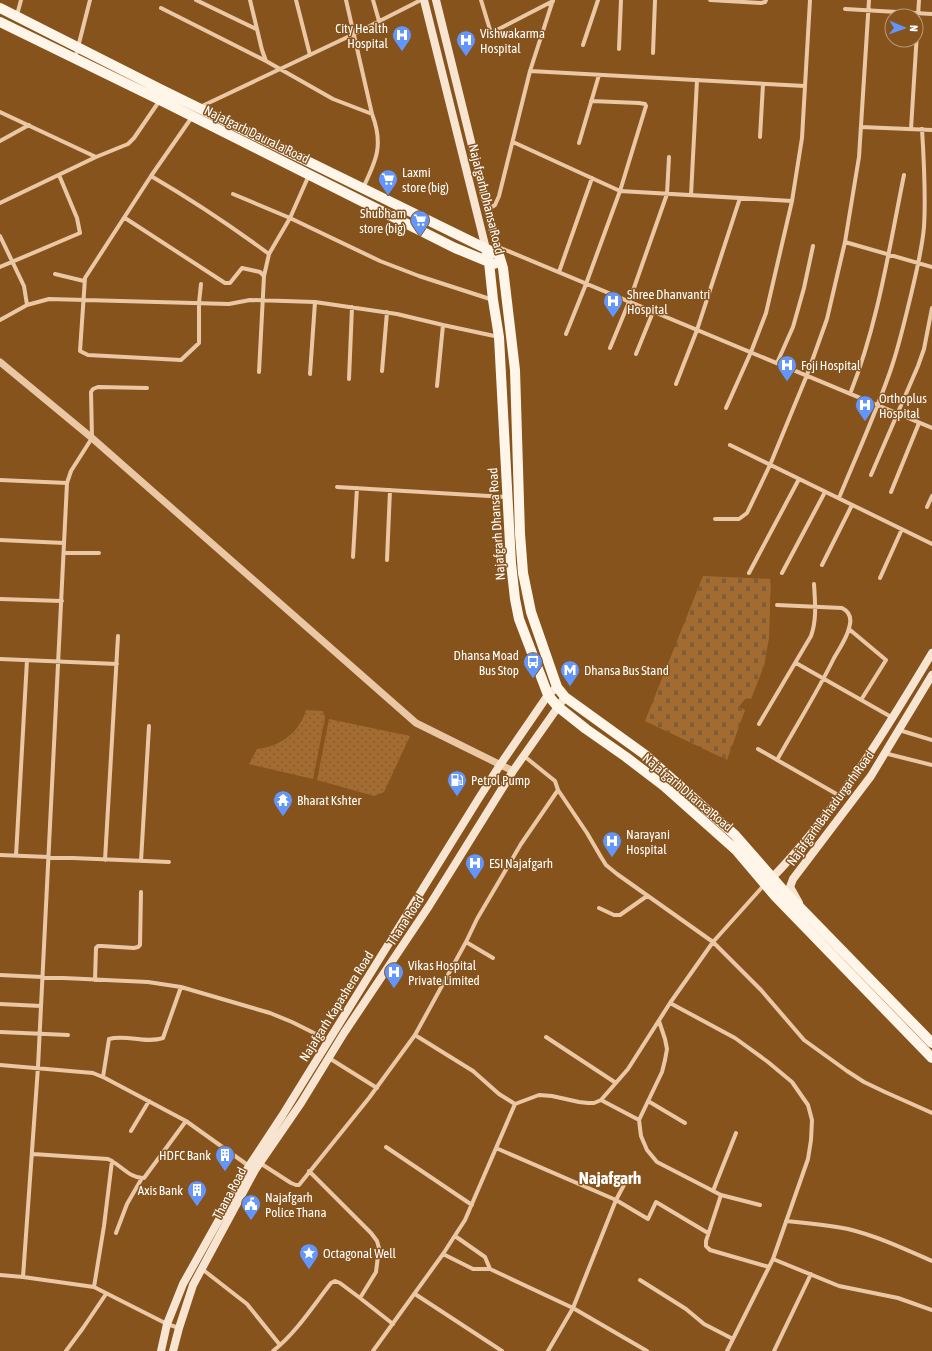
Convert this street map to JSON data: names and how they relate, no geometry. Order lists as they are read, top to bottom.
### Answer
{
  "streets": {
    "main road": [
      "Najafgarh Daurala Road",
      "Najafgarh Dhansa Road",
      "Najafgarh Bahadurgarh Road",
      "Thana Road",
      "Najafgarh Kapashera Road"
    ]
  },
  "crossings": [
    ["Najafgarh Daurala Road", "Najafgarh Dhansa Road"],
    ["Najafgarh Dhansa Road", "Najafgarh Bahadurgarh Road"],
    ["Najafgarh Dhansa Road", "Thana Road"],
    ["Najafgarh Dhansa Road", "Najafgarh Kapashera Road"],
    ["Thana Road", "Najafgarh Kapashera Road"]
  ],
  "districts": ["Najafgarh"],
  "places": {
    "hospital": [
      "City Health Hospital",
      "Vishwakarma Hospital",
      "Shree Dhanvantri Hospital",
      "Foji Hospital",
      "Orthoplus Hospital",
      "Narayani Hospital",
      "ESI Najafgarh",
      "Vikas Hospital Private Limited"
    ],
    "supermarket": ["Laxmi store (big)", "Shubham store (big)"],
    "bus stop": ["Dhansa Moad Bus Stop"],
    "metro station": ["Dhansa Bus Stand"],
    "fuel station": ["Petrol Pump"],
    "temple": ["Bharat Kshter"],
    "building": ["HDFC Bank", "Axis Bank"],
    "public building": ["Najafgarh Police Thana"],
    "place": ["Octagonal Well"]
  },
  "north": "right"
}
